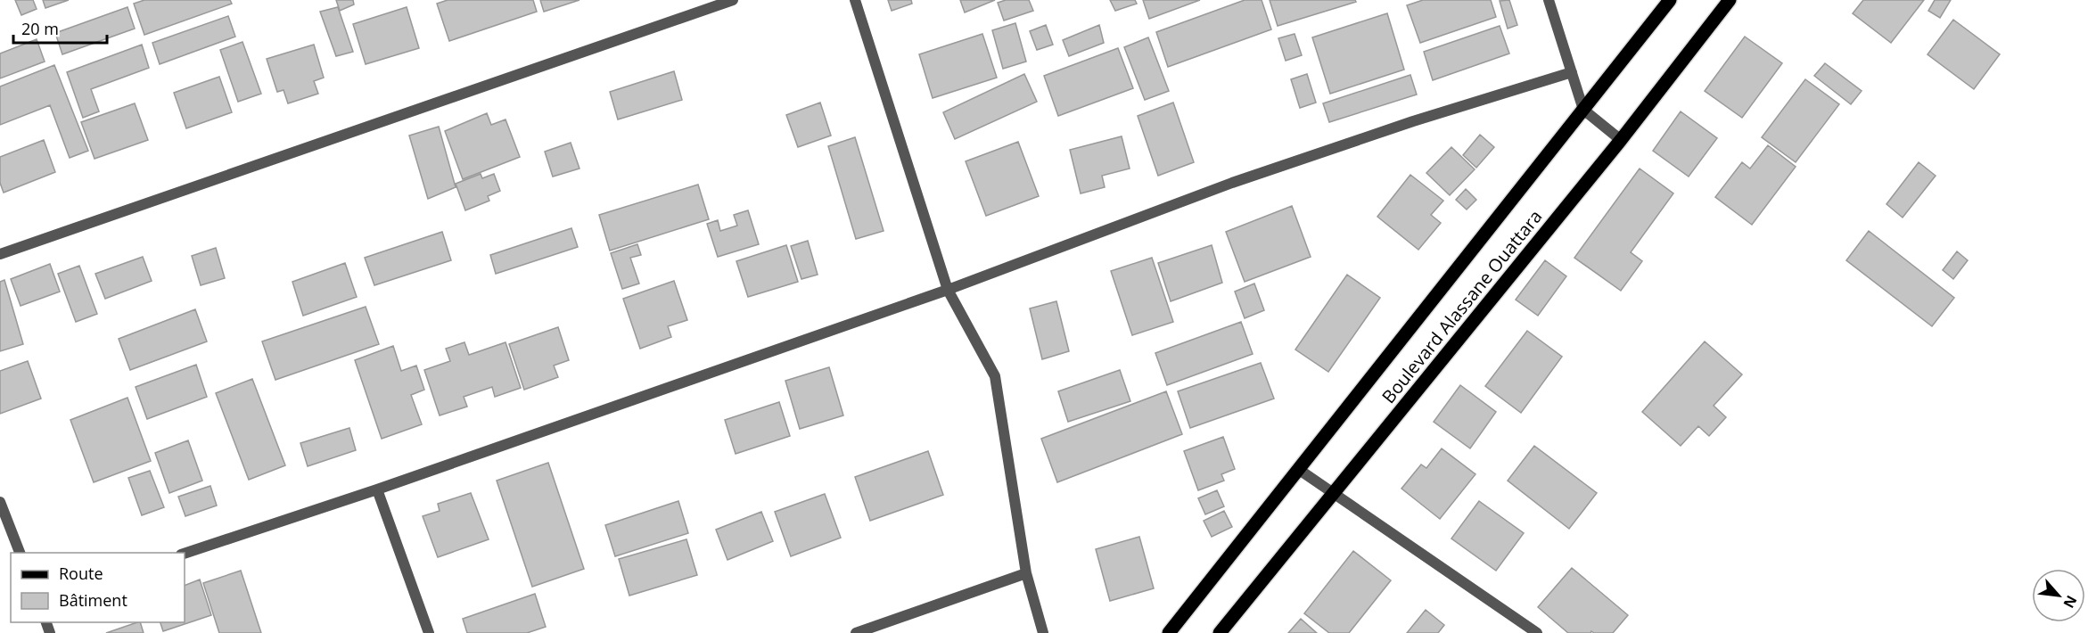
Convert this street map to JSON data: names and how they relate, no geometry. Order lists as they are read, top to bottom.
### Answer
{
  "streets": {
    "main road": ["Boulevard Alassane Ouattara"]
  },
  "legend": ["Route", "Bâtiment"],
  "scale_bar": "20 m",
  "north": "bottom right"
}
